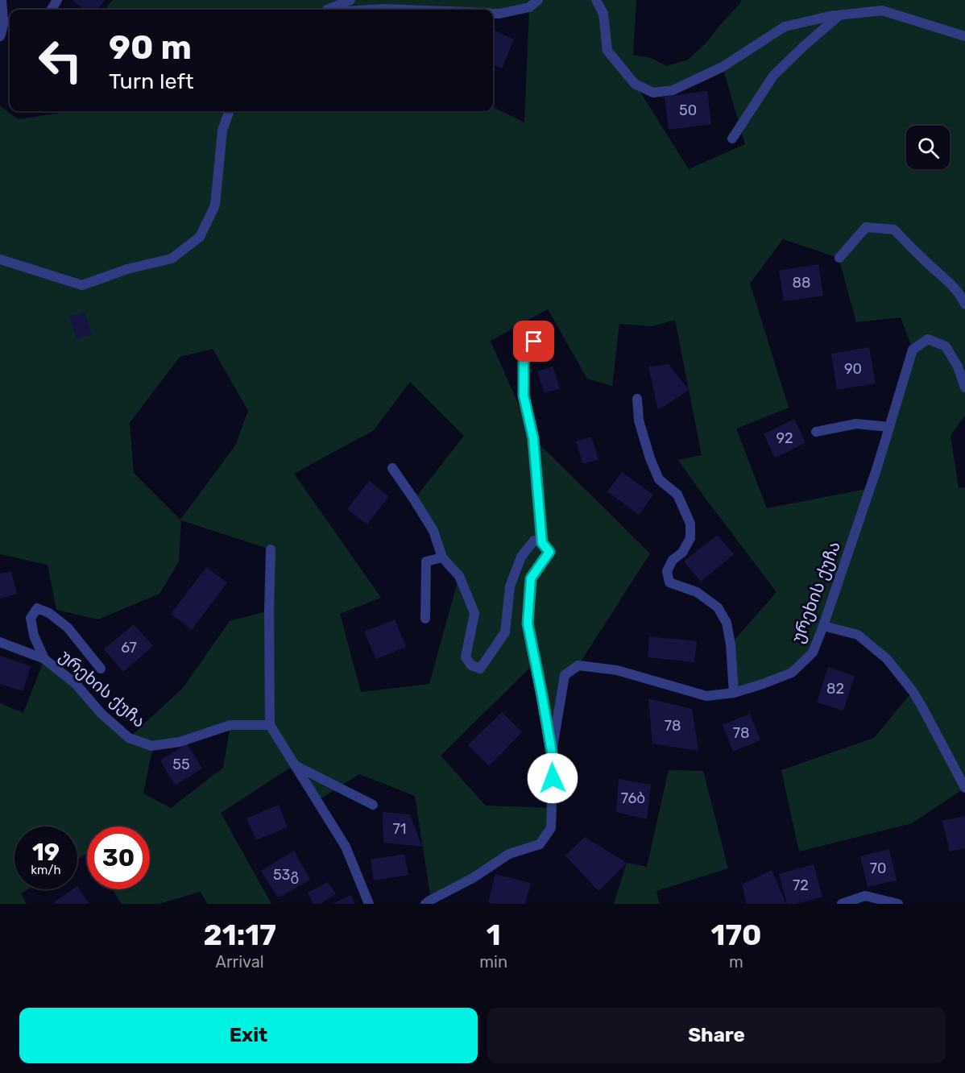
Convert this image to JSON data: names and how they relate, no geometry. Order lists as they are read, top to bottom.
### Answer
{
  "streets": {
    "street": ["ურეხის ქუჩა"]
  },
  "house_numbers": [
    "50",
    "88",
    "90",
    "92",
    "67",
    "82",
    "78",
    "78",
    "55",
    "76ბ",
    "71",
    "70",
    "53გ",
    "72"
  ],
  "page": {
    "turn": ["90 m", "Turn left"],
    "speed": "19 km/h",
    "limit": "30",
    "eta": [
      "21:17",
      "Arrival",
      "1",
      "min",
      "170",
      "m"
    ],
    "buttons": ["Exit", "Share"]
  }
}
